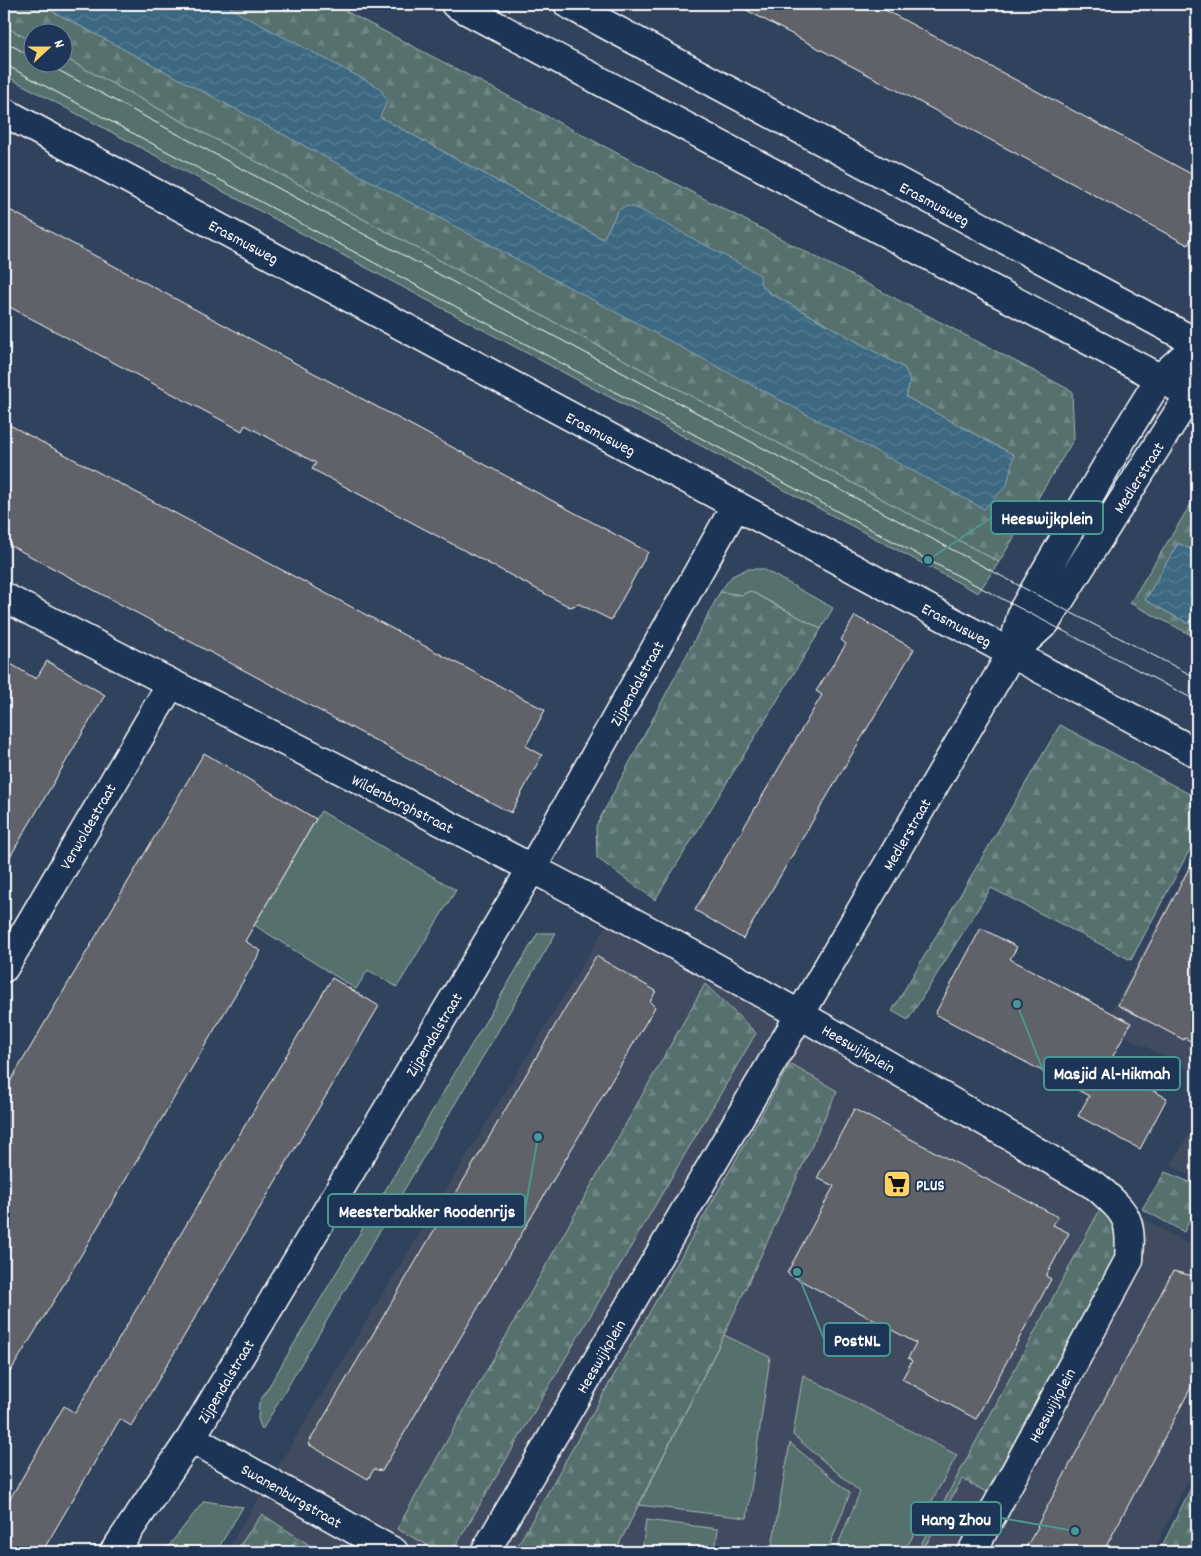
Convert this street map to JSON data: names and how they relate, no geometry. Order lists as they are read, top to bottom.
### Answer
{
  "streets": {
    "street": [
      "Erasmusweg",
      "Medlerstraat",
      "Zijpendalstraat",
      "Wildenborghstraat",
      "Verwoldestraat",
      "Heeswijkplein",
      "Swanenburgstraat"
    ]
  },
  "crossings": [
    ["Erasmusweg", "Medlerstraat"],
    ["Erasmusweg", "Zijpendalstraat"],
    ["Medlerstraat", "Wildenborghstraat"],
    ["Medlerstraat", "Heeswijkplein"],
    ["Zijpendalstraat", "Wildenborghstraat"],
    ["Zijpendalstraat", "Swanenburgstraat"],
    ["Wildenborghstraat", "Verwoldestraat"],
    ["Wildenborghstraat", "Heeswijkplein"]
  ],
  "places": {
    "other": [
      "Heeswijkplein",
      "Masjid Al-Hikmah",
      "Meesterbakker Roodenrijs",
      "PostNL",
      "Hang Zhou"
    ],
    "supermarket": ["PLUS"]
  },
  "north": "right"
}
